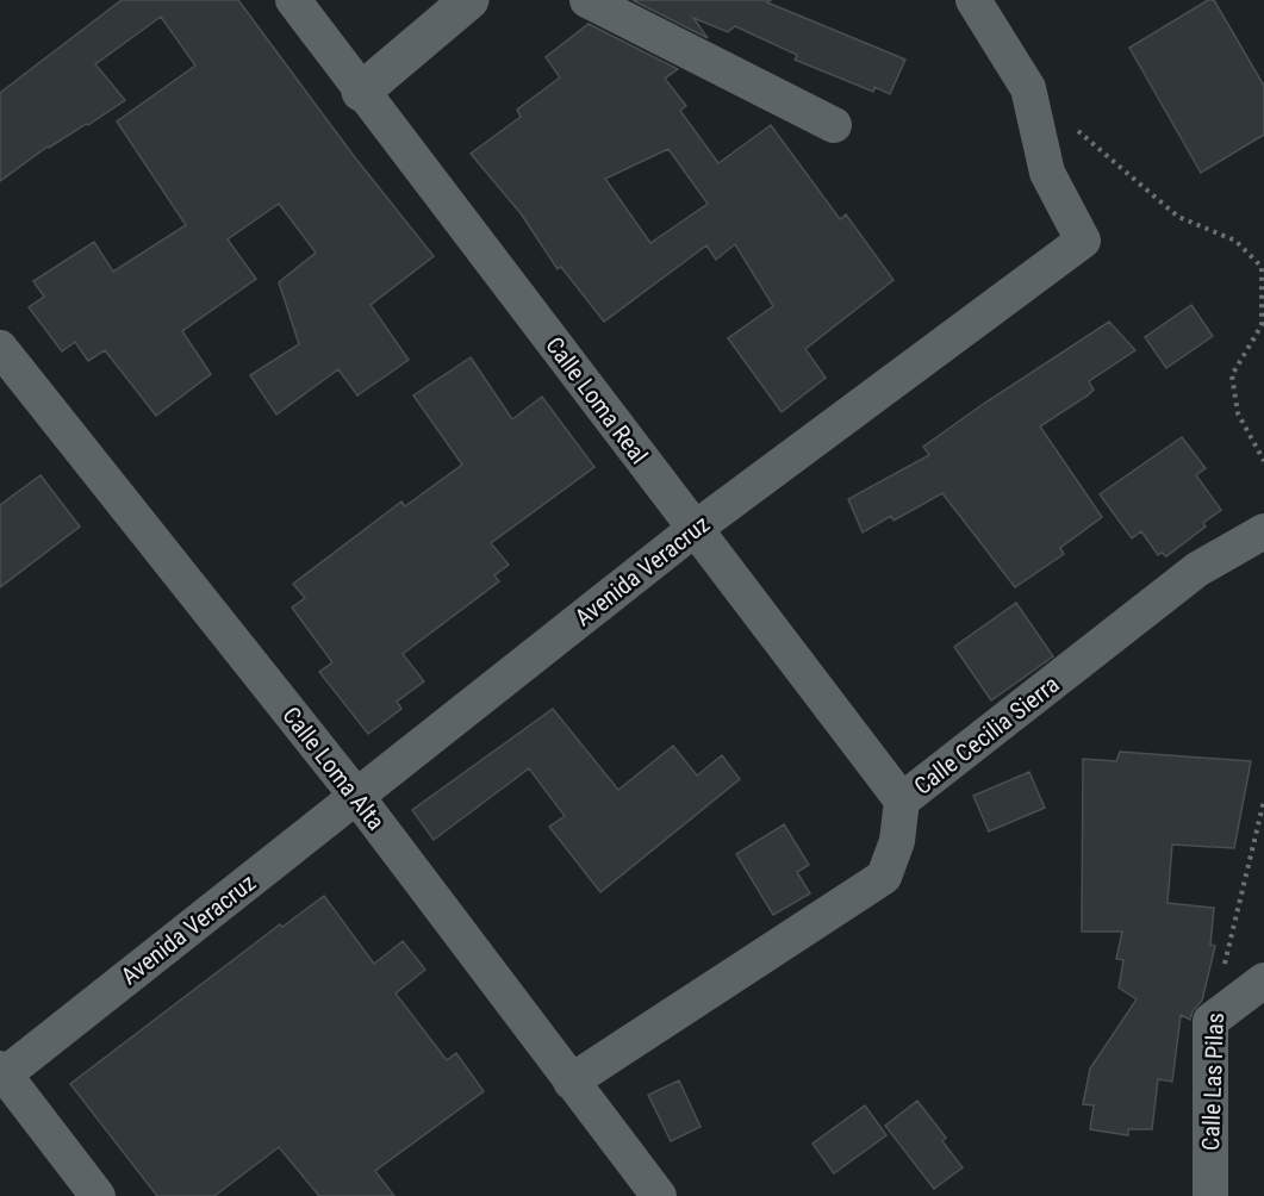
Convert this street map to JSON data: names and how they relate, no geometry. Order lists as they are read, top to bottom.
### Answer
{
  "streets": {
    "street": [
      "Calle Loma Real",
      "Avenida Veracruz",
      "Calle Cecilia Sierra",
      "Calle Loma Alta",
      "Calle Las Pilas"
    ]
  },
  "crossings": [
    ["Calle Loma Real", "Avenida Veracruz"],
    ["Calle Loma Real", "Calle Cecilia Sierra"],
    ["Avenida Veracruz", "Calle Loma Alta"],
    ["Calle Cecilia Sierra", "Calle Loma Alta"]
  ]
}
